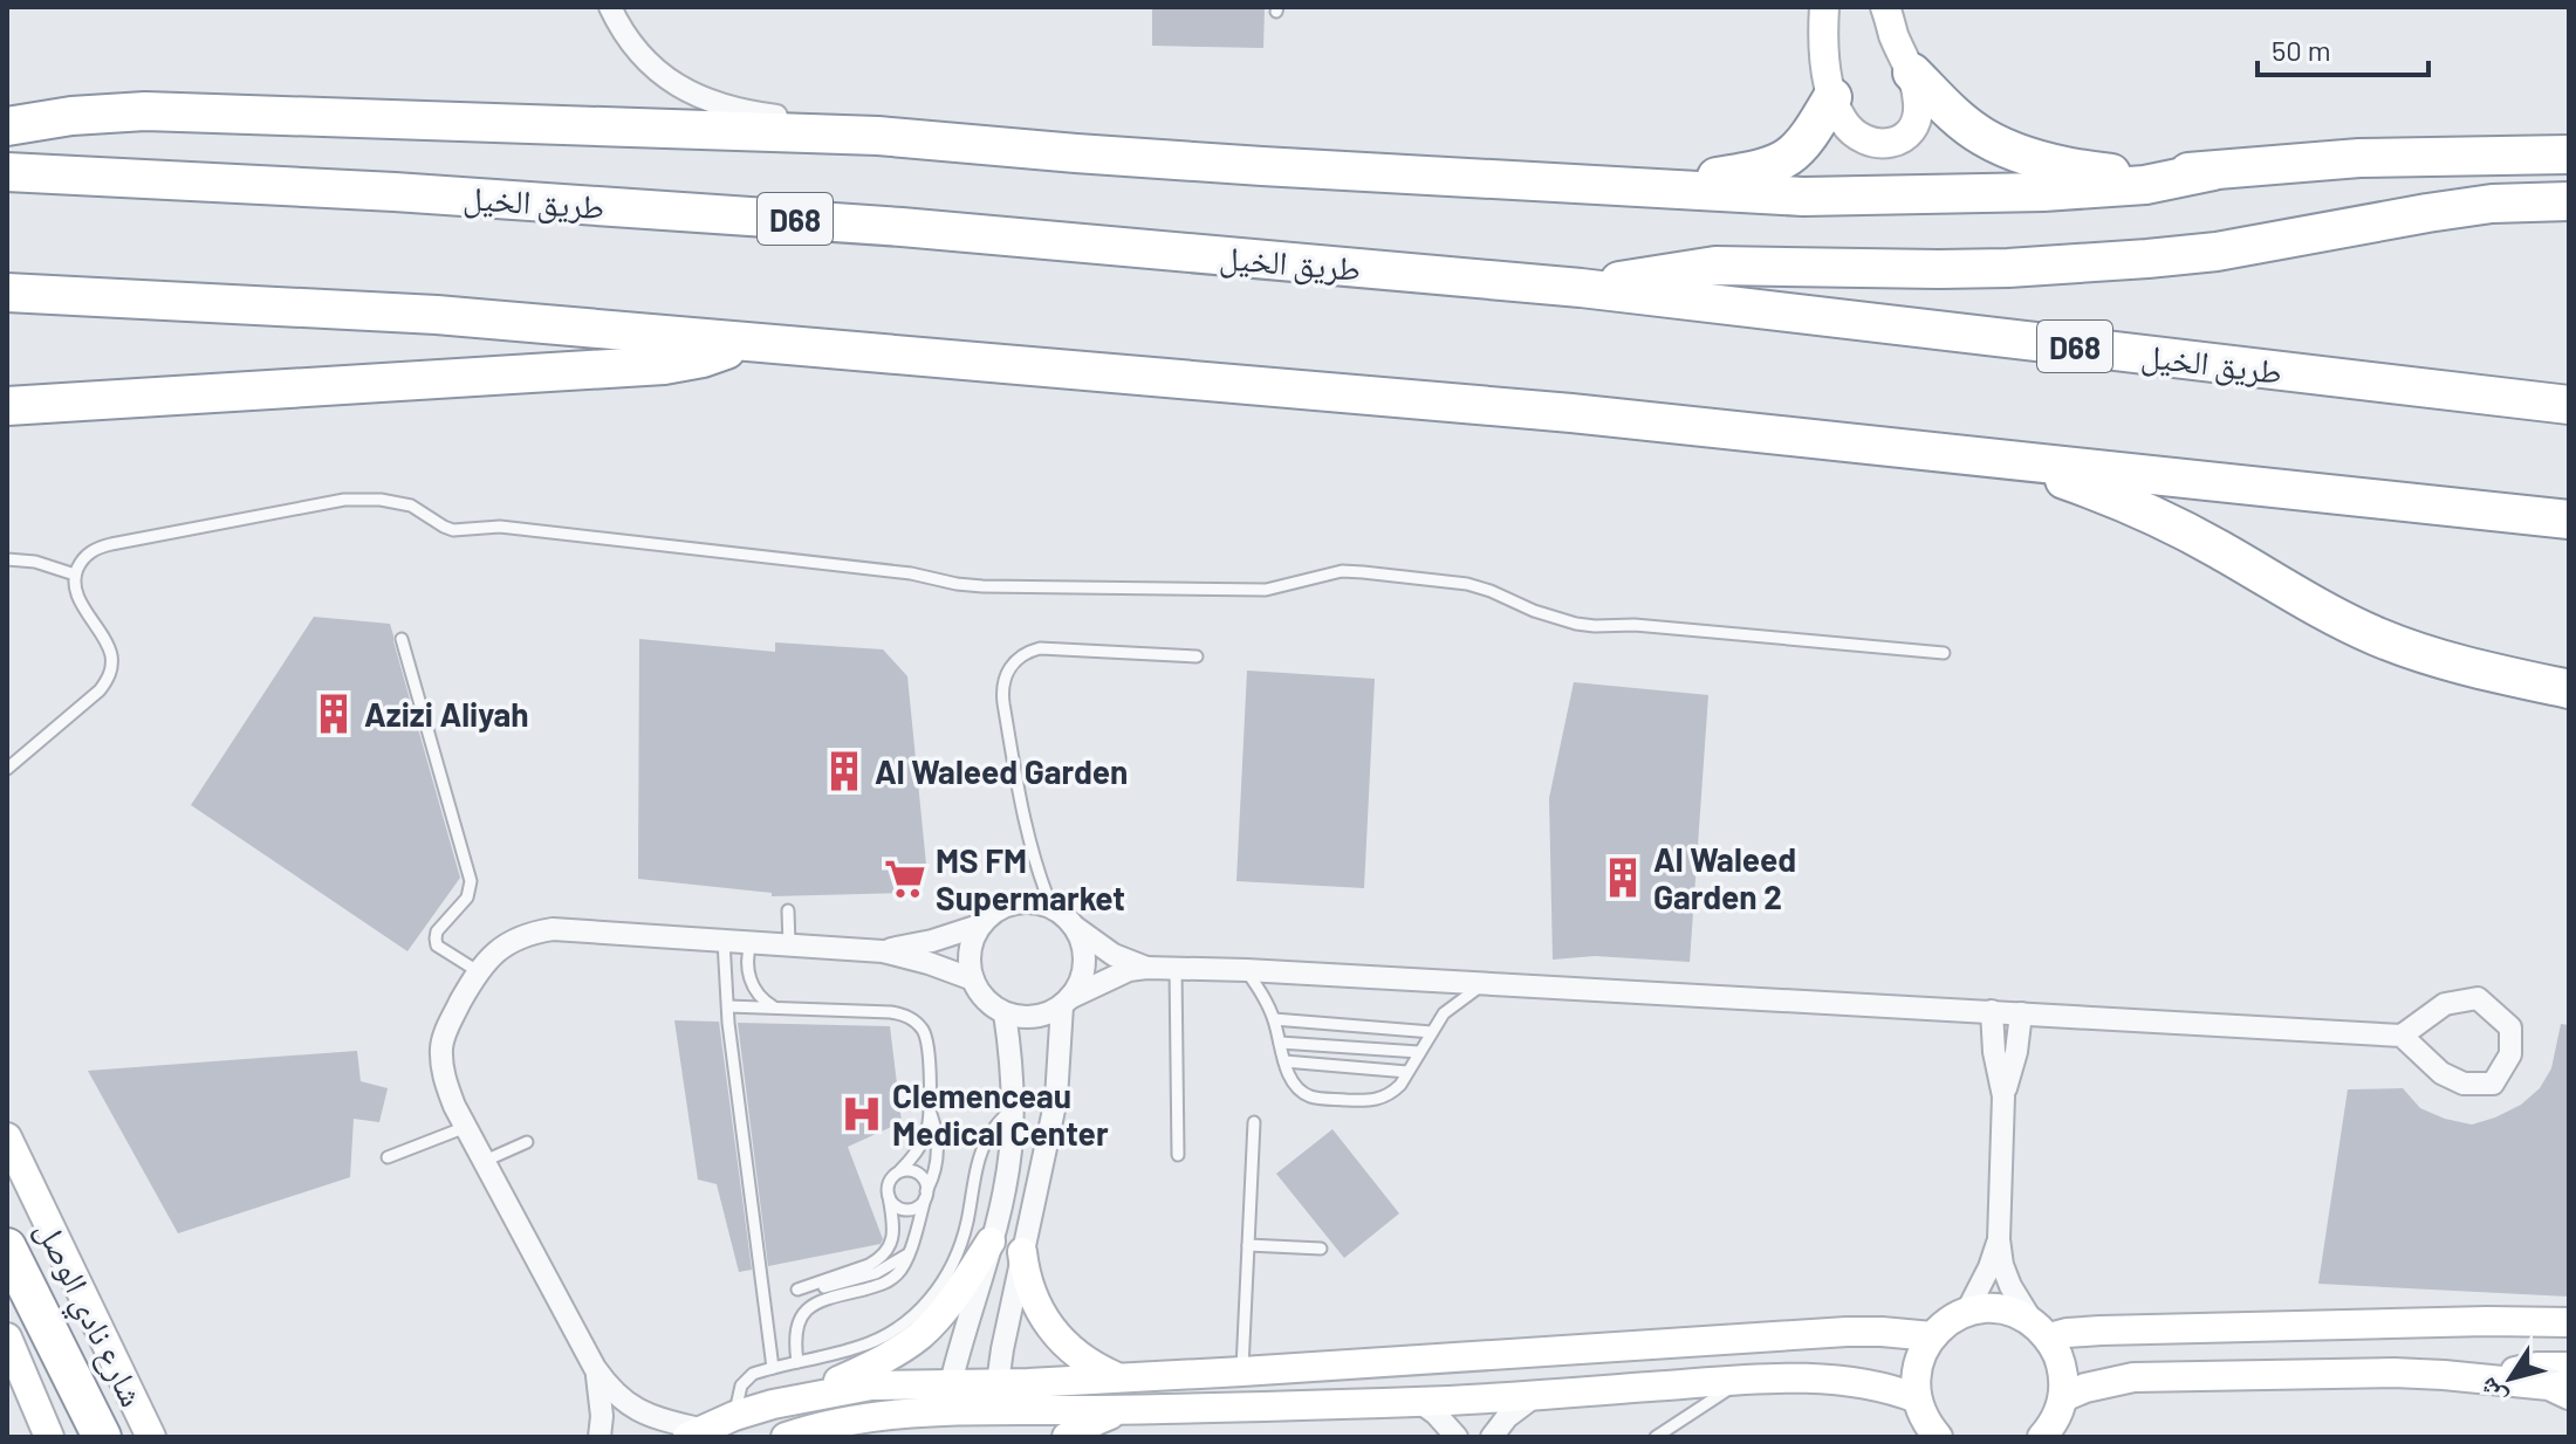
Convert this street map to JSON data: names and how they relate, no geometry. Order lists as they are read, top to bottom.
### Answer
{
  "streets": {
    "highway": ["طريق الخيل", "D68"],
    "street": ["شارع نادي الوصل"]
  },
  "places": {
    "building": ["Azizi Aliyah", "Al Waleed Garden", "Al Waleed Garden 2"],
    "supermarket": ["MS FM Supermarket"],
    "hospital": ["Clemenceau Medical Center"]
  },
  "scale_bar": "50 m",
  "north": "bottom left"
}
